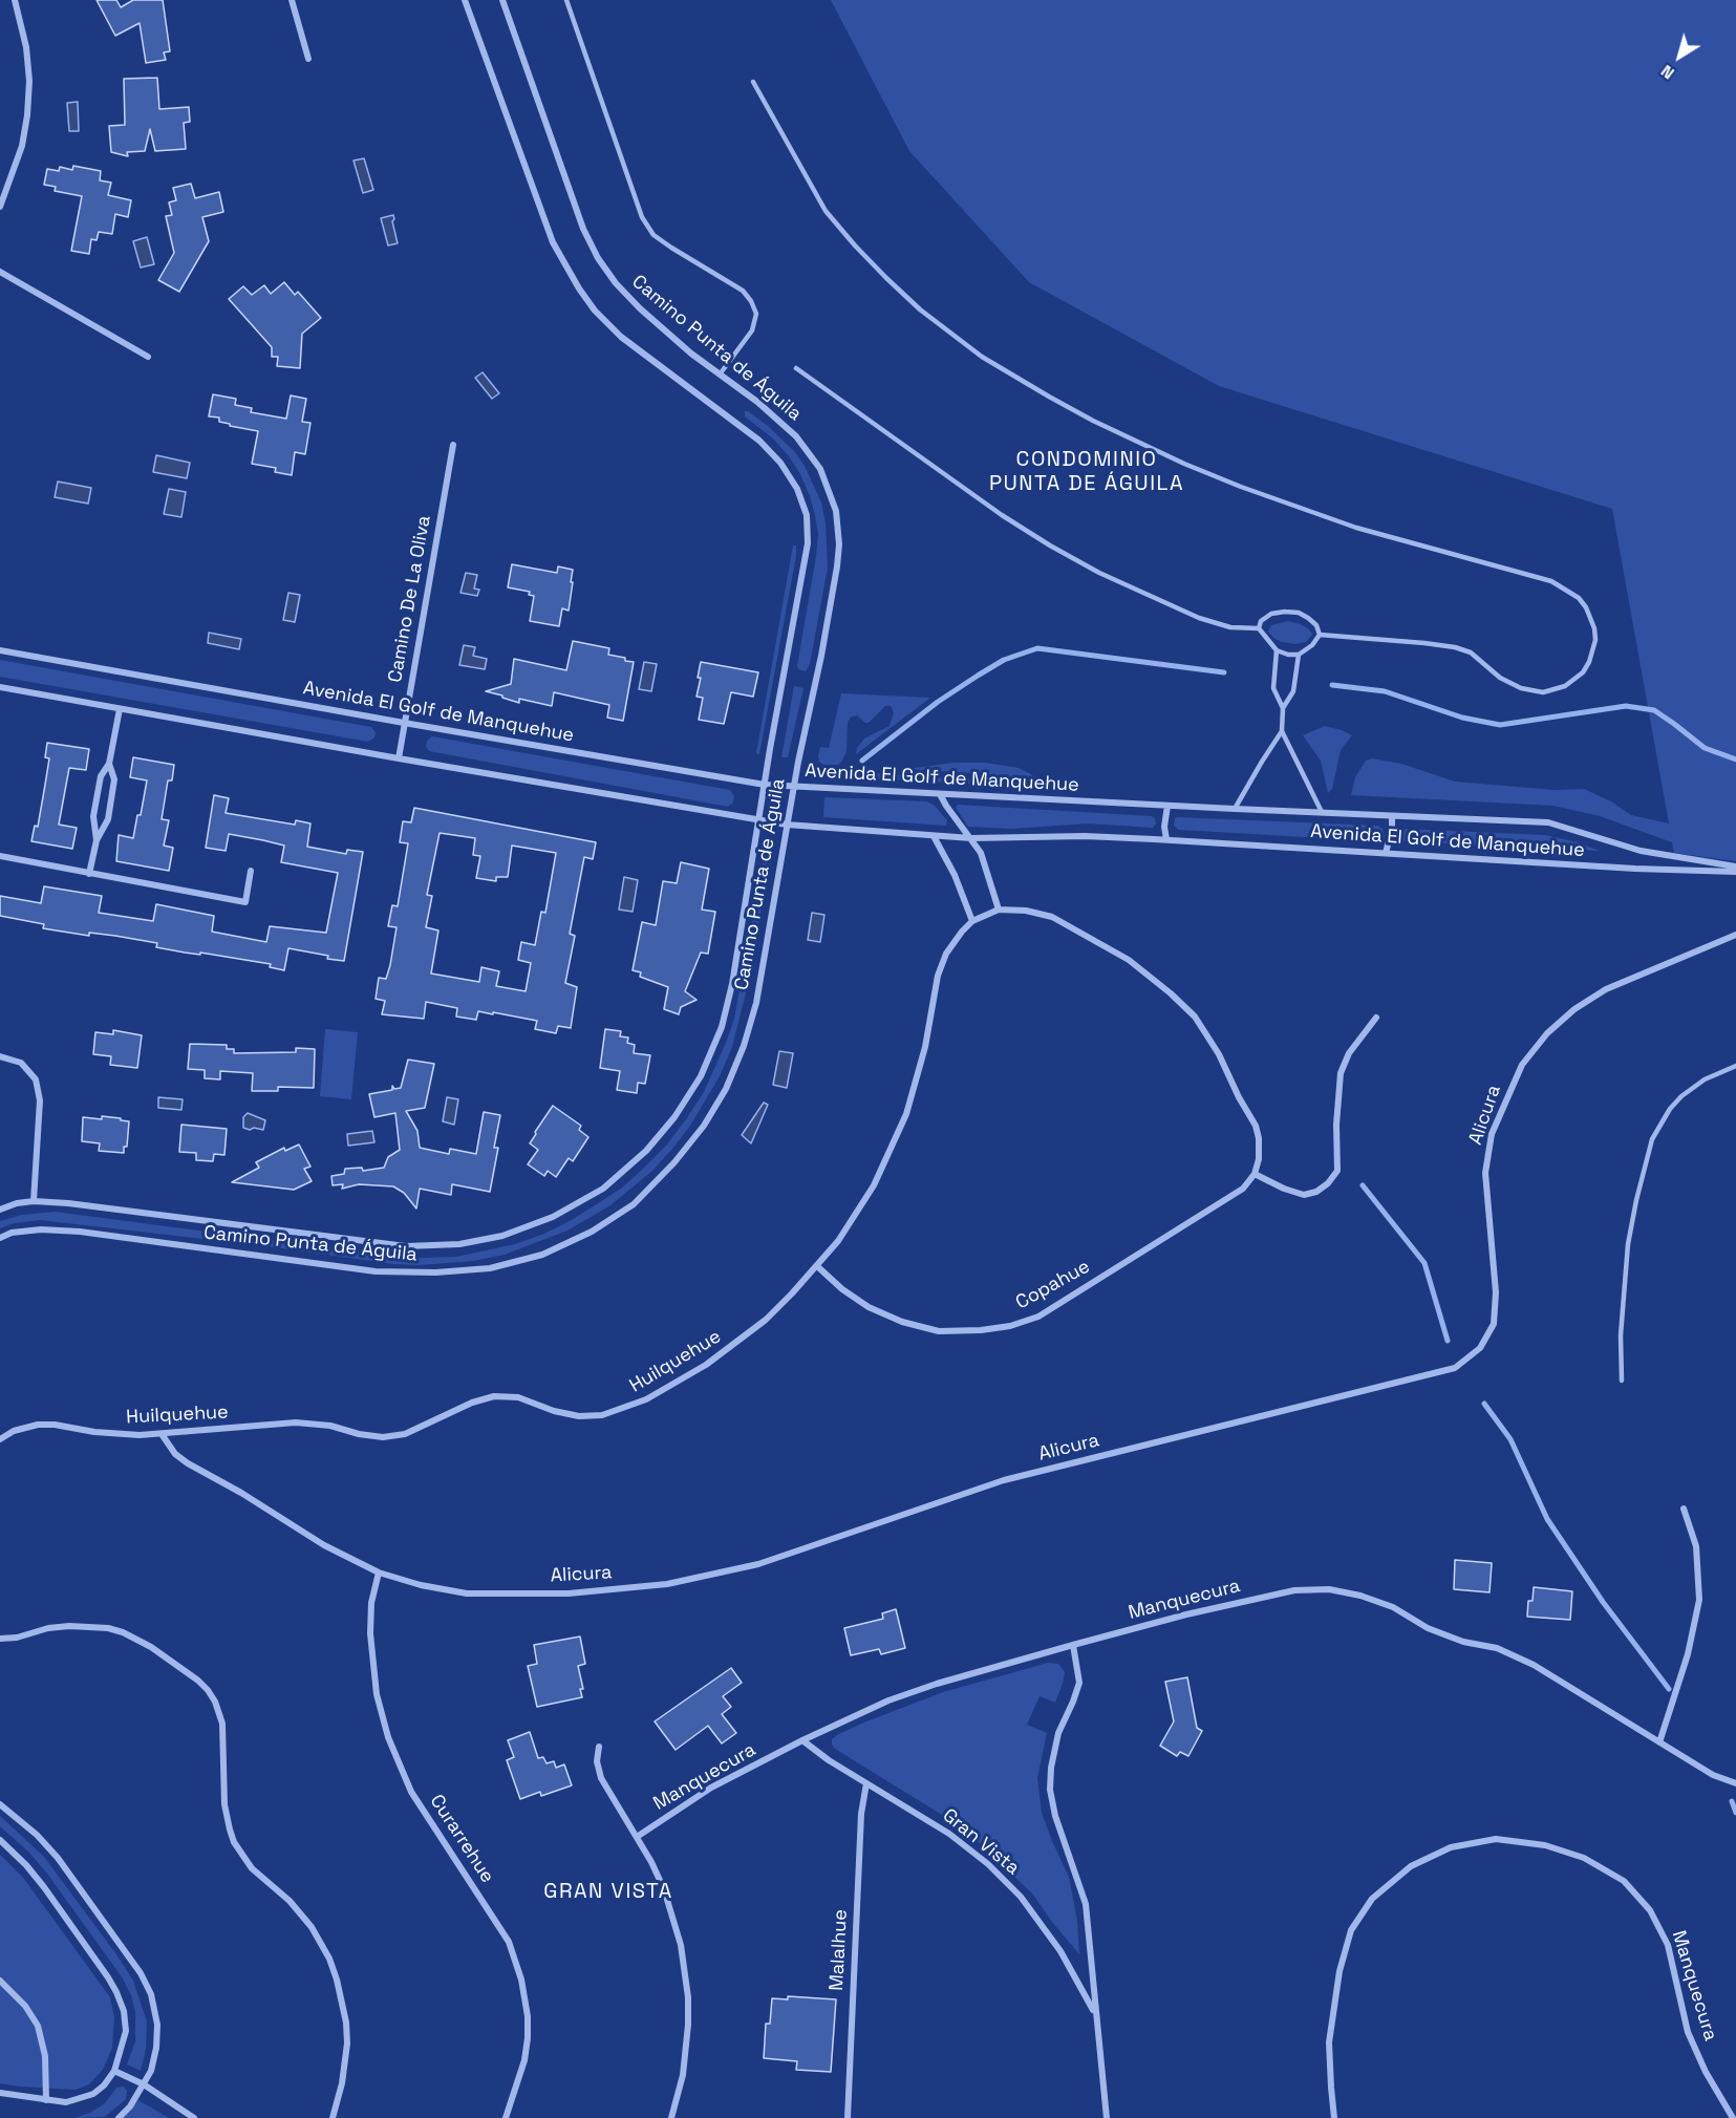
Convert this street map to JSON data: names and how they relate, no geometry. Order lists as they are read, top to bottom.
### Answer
{
  "streets": {
    "street": [
      "Camino Punta de Águila",
      "Camino De La Oliva",
      "Avenida El Golf de Manquehue",
      "Alicura",
      "Copahue",
      "Huilquehue",
      "Manquecura",
      "Curarrehue",
      "Gran Vista",
      "Malalhue"
    ]
  },
  "crossings": [
    ["Camino Punta de Águila", "Avenida El Golf de Manquehue"],
    ["Camino De La Oliva", "Avenida El Golf de Manquehue"],
    ["Alicura", "Huilquehue"],
    ["Alicura", "Curarrehue"],
    ["Copahue", "Huilquehue"],
    ["Manquecura", "Gran Vista"],
    ["Gran Vista", "Malalhue"]
  ],
  "districts": ["CONDOMINIO PUNTA DE ÁGUILA", "GRAN VISTA"],
  "north": "bottom left"
}
